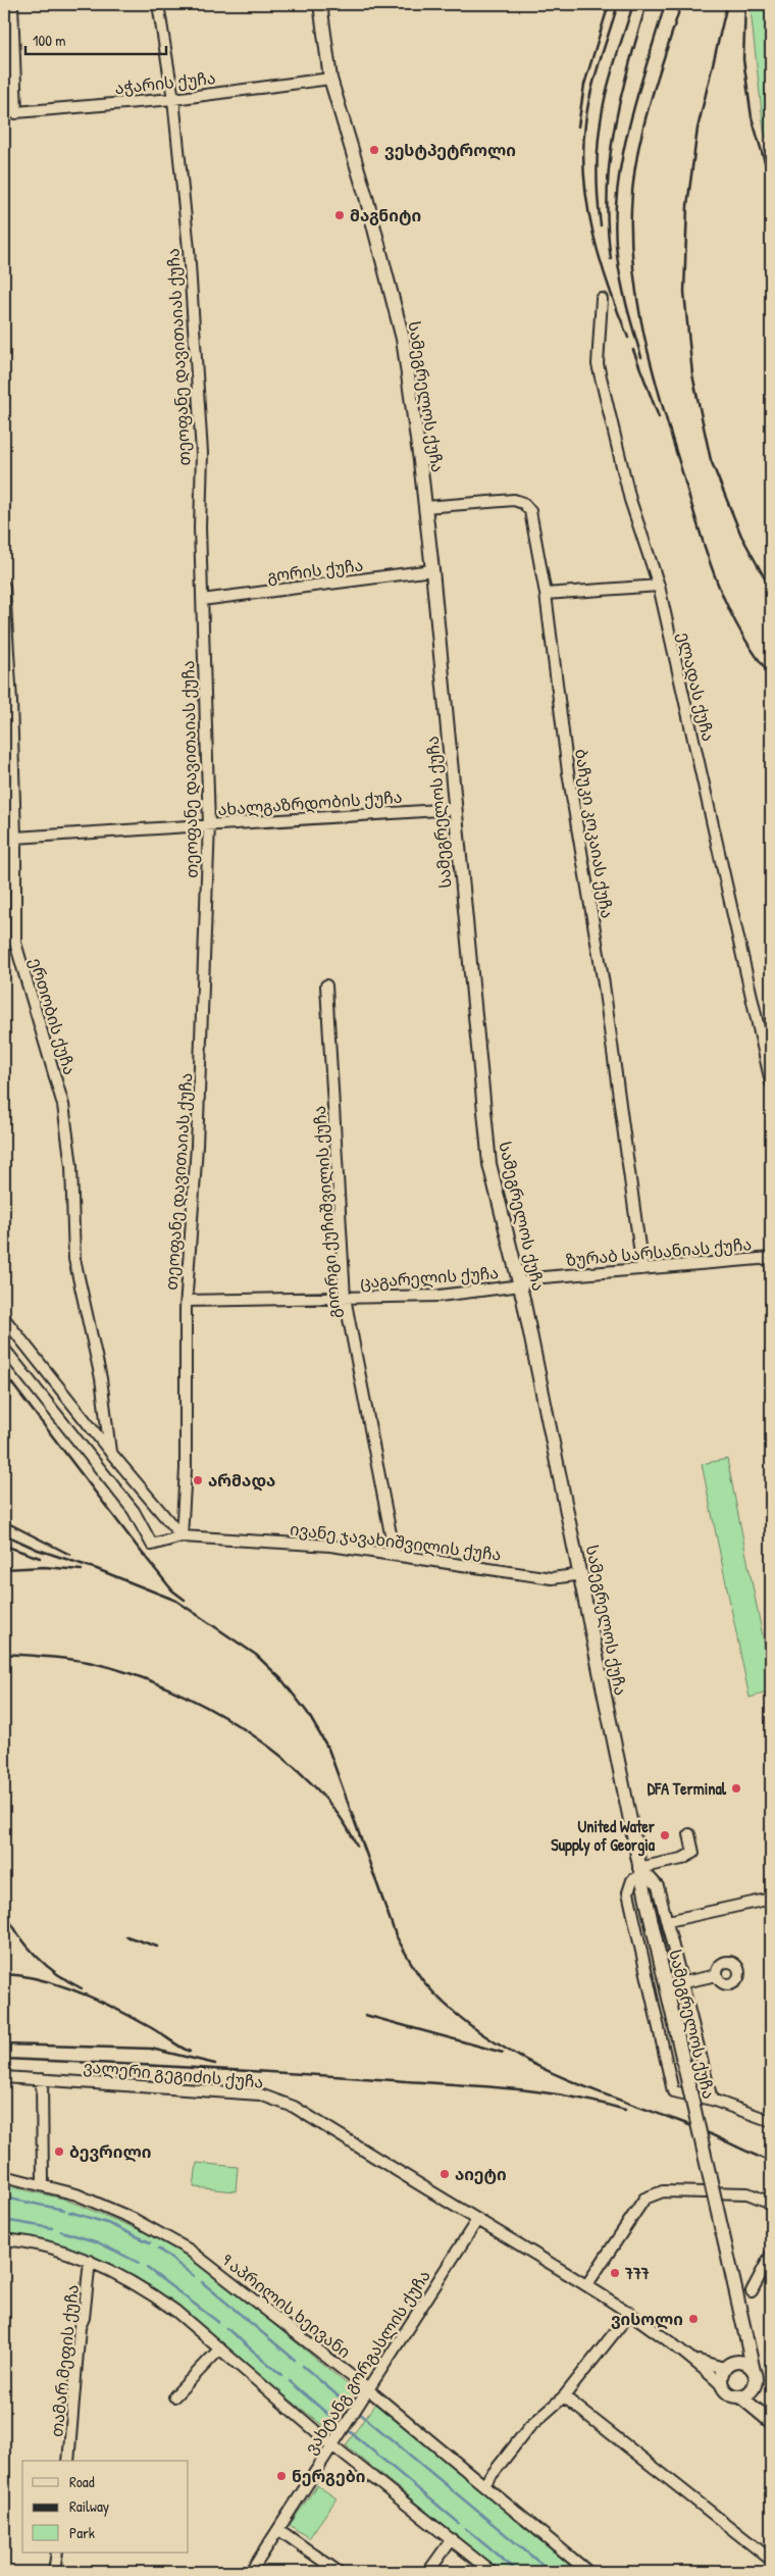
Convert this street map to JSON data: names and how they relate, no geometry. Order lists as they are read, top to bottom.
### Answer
{
  "streets": {
    "main road": ["სამეგრელოს ქუჩა"],
    "street": [
      "აჭარის ქუჩა",
      "თეოფანე დავითაიას ქუჩა",
      "გორის ქუჩა",
      "ელადას ქუჩა",
      "ახალგაზრდობის ქუჩა",
      "ბაჩუკი კოკაიას ქუჩა",
      "ერთობის ქუჩა",
      "გიორგი ქუჩიშვილის ქუჩა",
      "ზურაბ სარსანიას ქუჩა",
      "ცაგარელის ქუჩა",
      "ივანე ჯავახიშვილის ქუჩა",
      "ვალერი გეგიძის ქუჩა",
      "9 აპრილის ხეივანი",
      "თამარ მეფის ქუჩა",
      "ვახტანგ გორგასლის ქუჩა"
    ]
  },
  "crossings": [
    ["აჭარის ქუჩა", "თეოფანე დავითაიას ქუჩა"],
    ["აჭარის ქუჩა", "სამეგრელოს ქუჩა"],
    ["თეოფანე დავითაიას ქუჩა", "გორის ქუჩა"],
    ["თეოფანე დავითაიას ქუჩა", "ახალგაზრდობის ქუჩა"],
    ["თეოფანე დავითაიას ქუჩა", "ცაგარელის ქუჩა"],
    ["თეოფანე დავითაიას ქუჩა", "ივანე ჯავახიშვილის ქუჩა"],
    ["სამეგრელოს ქუჩა", "გორის ქუჩა"],
    ["სამეგრელოს ქუჩა", "ახალგაზრდობის ქუჩა"],
    ["სამეგრელოს ქუჩა", "ბაჩუკი კოკაიას ქუჩა"],
    ["სამეგრელოს ქუჩა", "ზურაბ სარსანიას ქუჩა"],
    ["სამეგრელოს ქუჩა", "ცაგარელის ქუჩა"],
    ["სამეგრელოს ქუჩა", "ივანე ჯავახიშვილის ქუჩა"],
    ["სამეგრელოს ქუჩა", "ვალერი გეგიძის ქუჩა"],
    ["ახალგაზრდობის ქუჩა", "ერთობის ქუჩა"],
    ["ბაჩუკი კოკაიას ქუჩა", "ზურაბ სარსანიას ქუჩა"],
    ["გიორგი ქუჩიშვილის ქუჩა", "ცაგარელის ქუჩა"],
    ["გიორგი ქუჩიშვილის ქუჩა", "ივანე ჯავახიშვილის ქუჩა"],
    ["ზურაბ სარსანიას ქუჩა", "ცაგარელის ქუჩა"],
    ["ვალერი გეგიძის ქუჩა", "ვახტანგ გორგასლის ქუჩა"],
    ["9 აპრილის ხეივანი", "ვახტანგ გორგასლის ქუჩა"]
  ],
  "places": [
    "ვესტპეტროლი",
    "მაგნიტი",
    "არმადა",
    "DFA Terminal",
    "United Water Supply of Georgia",
    "ბევრილი",
    "აიეტი",
    "777",
    "ვისოლი",
    "ნერგები"
  ],
  "legend": ["Road", "Railway", "Park"],
  "scale_bar": "100 m"
}
